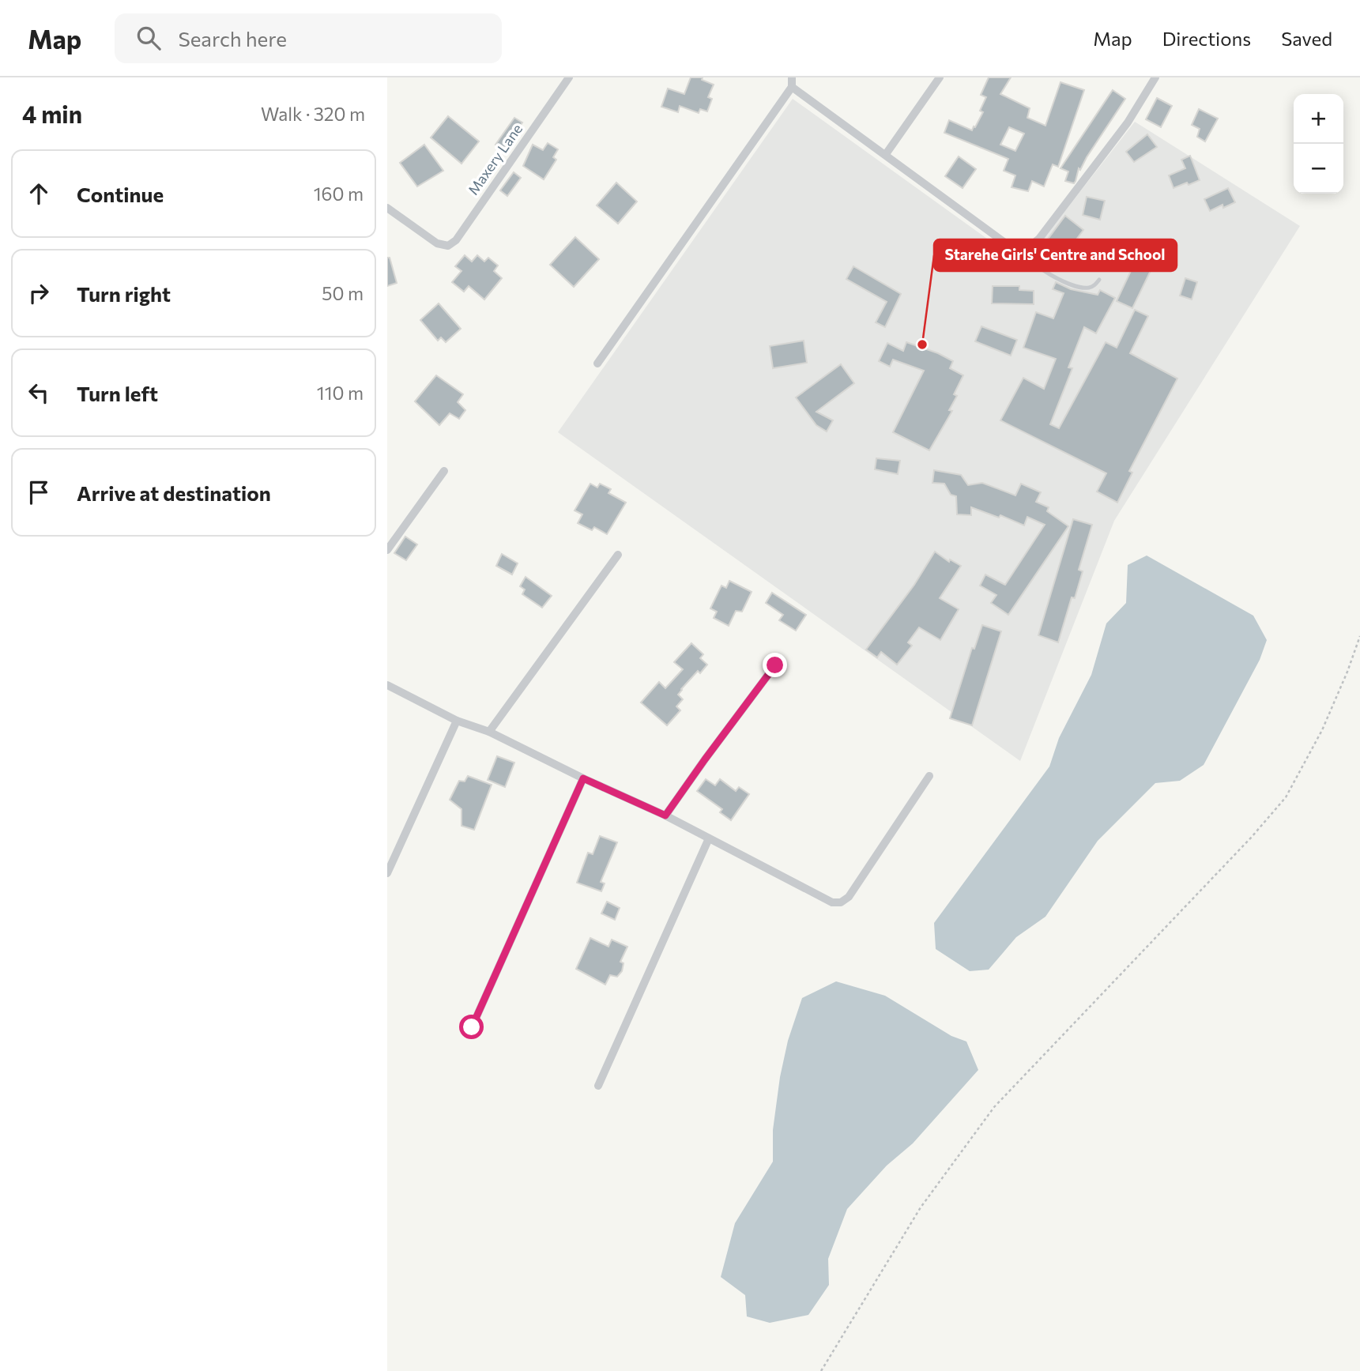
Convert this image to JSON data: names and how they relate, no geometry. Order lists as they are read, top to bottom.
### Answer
{
  "streets": {
    "street": ["Maxery Lane"]
  },
  "places": ["Starehe Girls' Centre and School"],
  "page": {
    "header": "Map",
    "search": "Search here",
    "nav": ["Map", "Directions", "Saved"],
    "heading": ["4 min", "Walk · 320 m"],
    "map_buttons": ["+", "−"],
    "list": [
      ["Continue", "160 m"],
      ["Turn right", "50 m"],
      ["Turn left", "110 m"],
      "Arrive at destination"
    ]
  }
}
